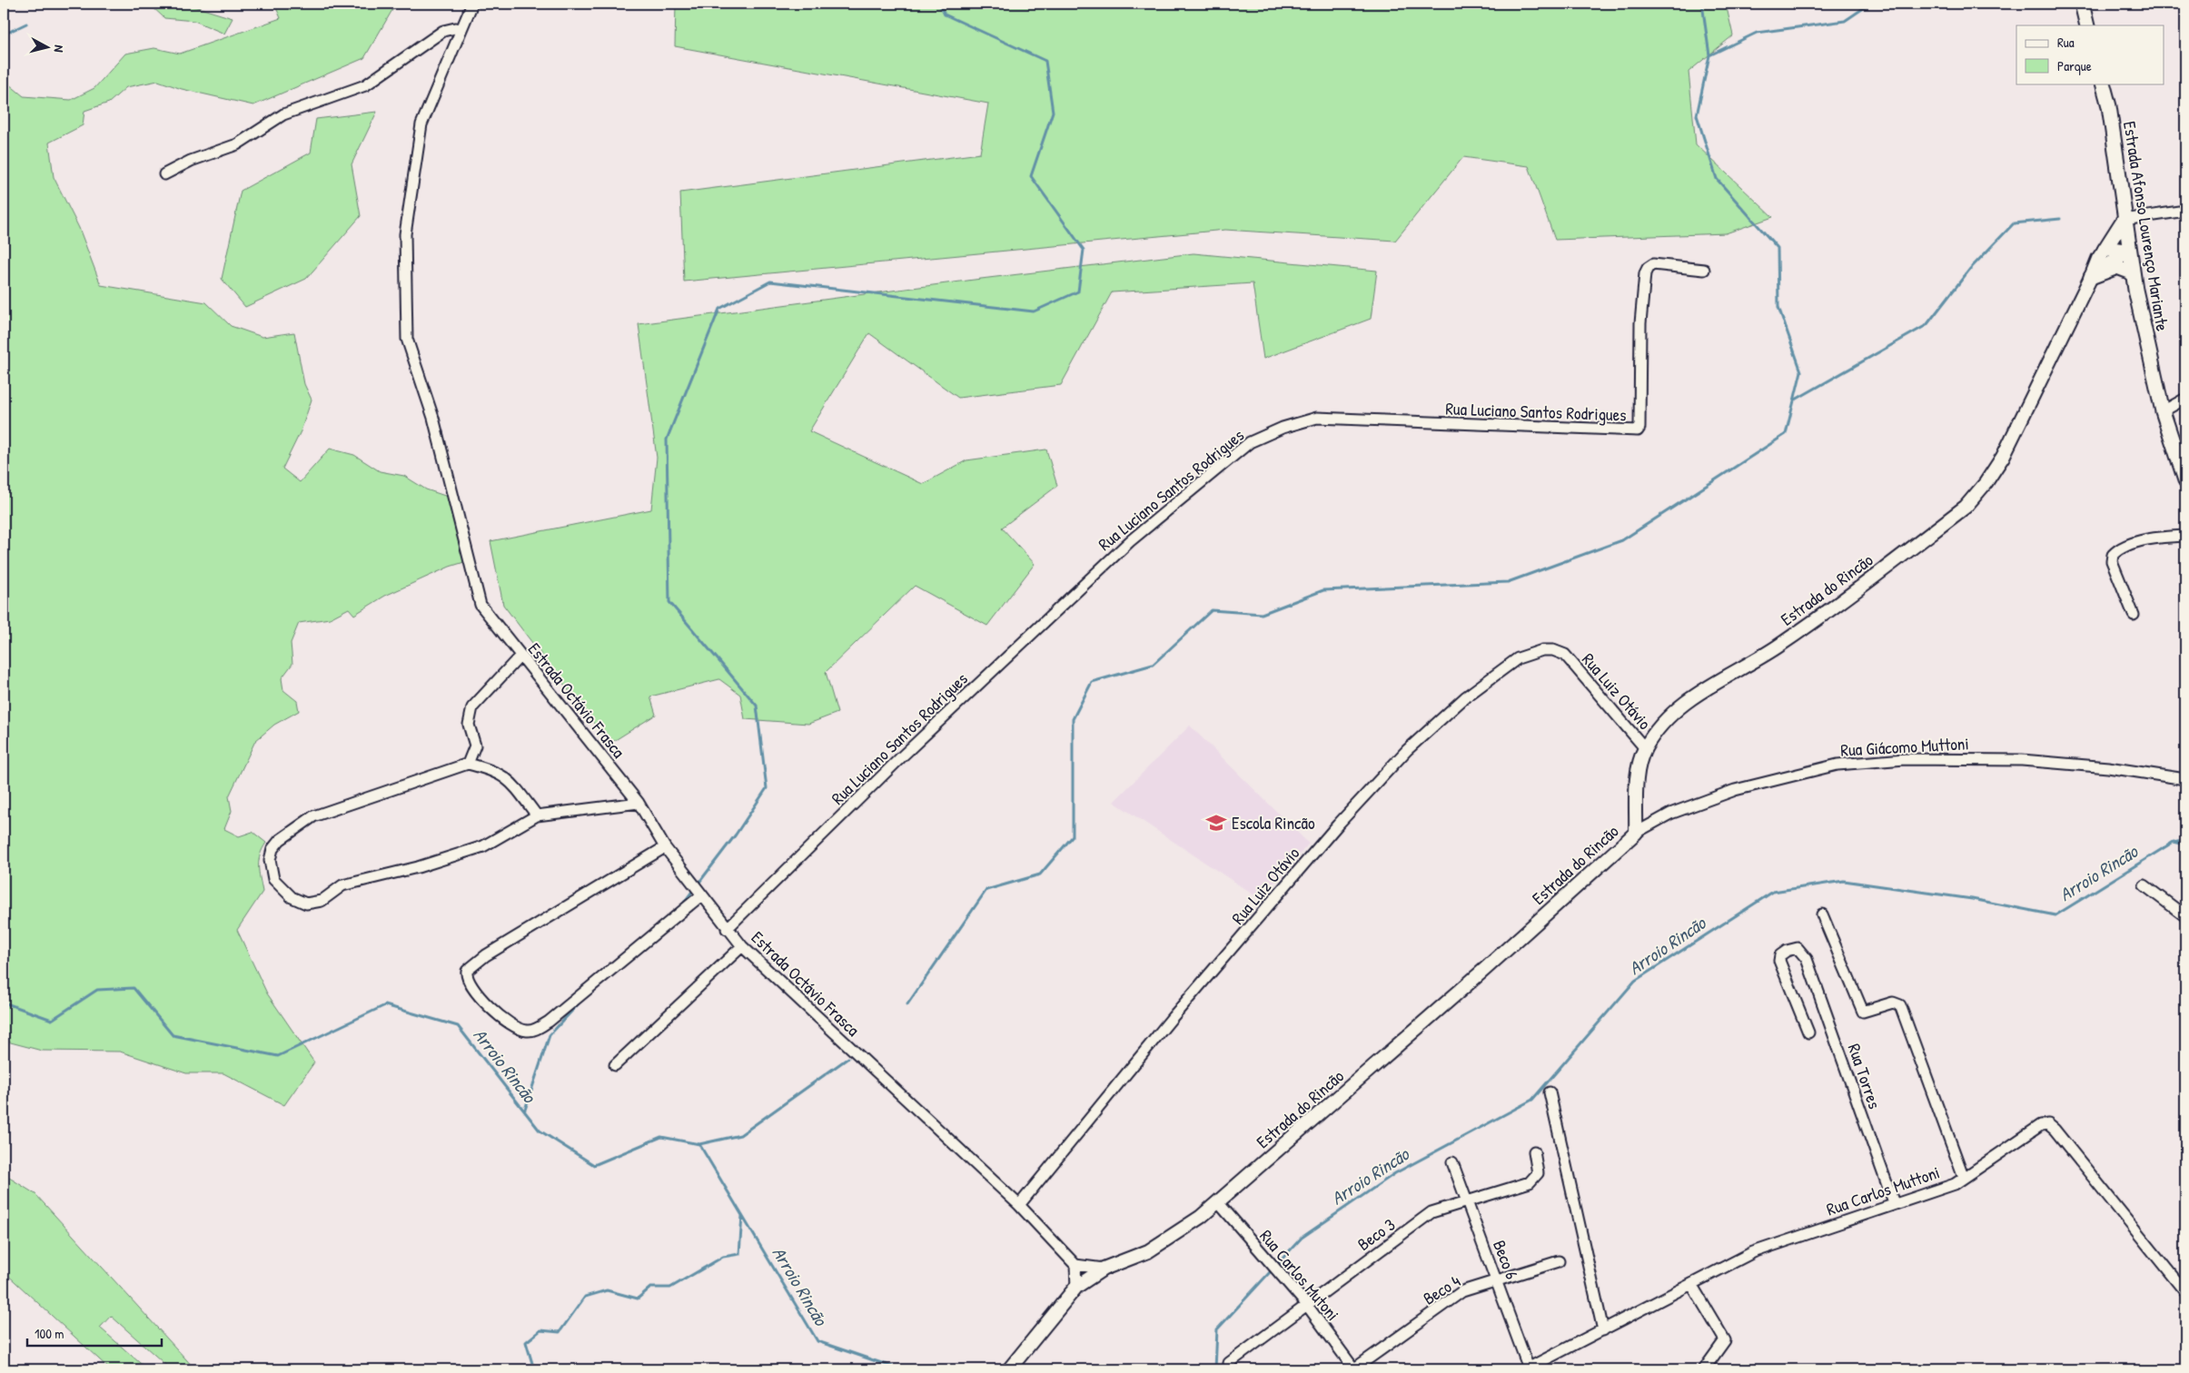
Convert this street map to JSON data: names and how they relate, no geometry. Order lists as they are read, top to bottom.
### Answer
{
  "streets": {
    "main road": ["Estrada Afonso Lourenço Mariante"],
    "street": [
      "Rua Luciano Santos Rodrigues",
      "Estrada do Rincão",
      "Rua Luiz Otávio",
      "Estrada Octávio Frasca",
      "Rua Giácomo Muttoni",
      "Rua Torres",
      "Rua Carlos Muttoni",
      "Beco 3",
      "Beco 6",
      "Rua Carlos Mutoni",
      "Beco 4"
    ]
  },
  "crossings": [
    ["Estrada Afonso Lourenço Mariante", "Estrada do Rincão"],
    ["Rua Luciano Santos Rodrigues", "Estrada Octávio Frasca"],
    ["Estrada do Rincão", "Rua Luiz Otávio"],
    ["Estrada do Rincão", "Rua Giácomo Muttoni"],
    ["Estrada do Rincão", "Rua Carlos Mutoni"],
    ["Rua Luiz Otávio", "Estrada Octávio Frasca"],
    ["Rua Torres", "Rua Carlos Muttoni"],
    ["Rua Carlos Muttoni", "Beco 6"],
    ["Beco 3", "Beco 6"],
    ["Beco 3", "Rua Carlos Mutoni"],
    ["Beco 6", "Beco 4"],
    ["Rua Carlos Mutoni", "Beco 4"]
  ],
  "water": ["Arroio Rincão"],
  "places": {
    "school or university": ["Escola Rincão"]
  },
  "legend": ["Rua", "Parque"],
  "scale_bar": "100 m",
  "north": "right"
}
